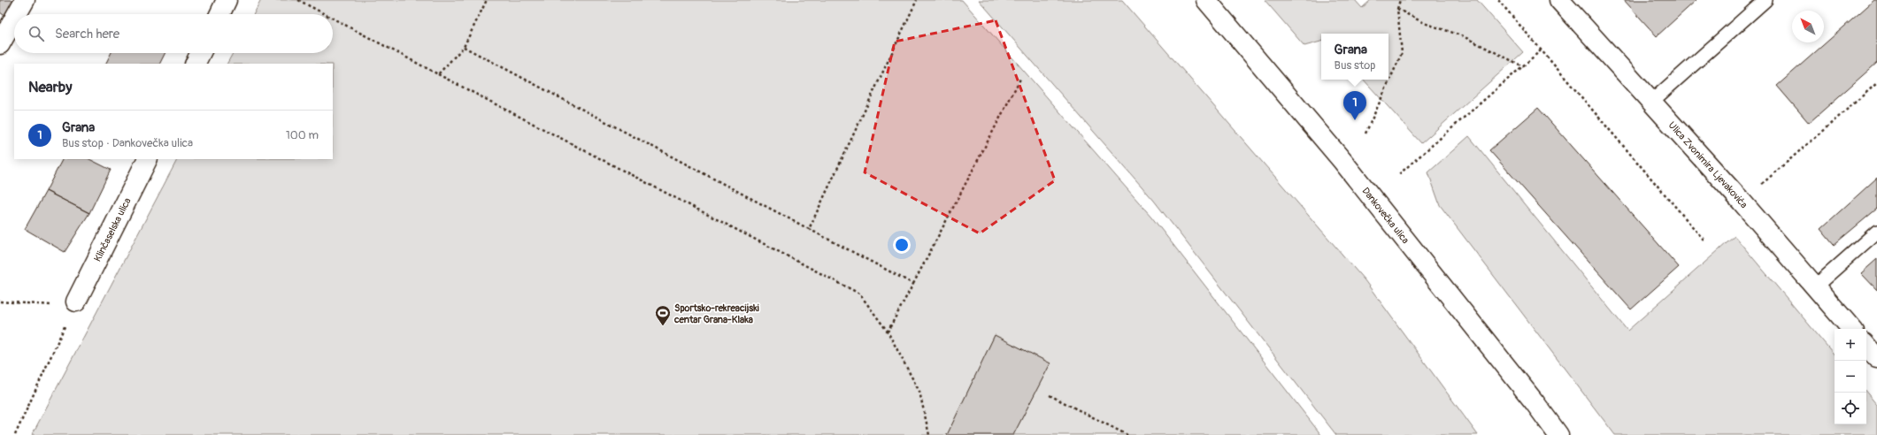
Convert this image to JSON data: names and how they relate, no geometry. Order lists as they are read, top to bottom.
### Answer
{
  "streets": {
    "street": ["Ulica Zvonimira Ljevakovića", "Dankovečka ulica", "Klinčaselska ulica"]
  },
  "places": {
    "sports": ["Sportsko-rekreacijski centar Grana-Klaka"]
  },
  "north": "top left",
  "page": {
    "search": "Search here",
    "popup": ["Grana", "Bus stop"],
    "heading": "Nearby",
    "pins": "1",
    "list": [
      {
        "mark": "1",
        "name": "Grana",
        "note": "Bus stop · Dankovečka ulica",
        "value": "100 m"
      }
    ],
    "map_buttons": ["+", "−"]
  }
}
